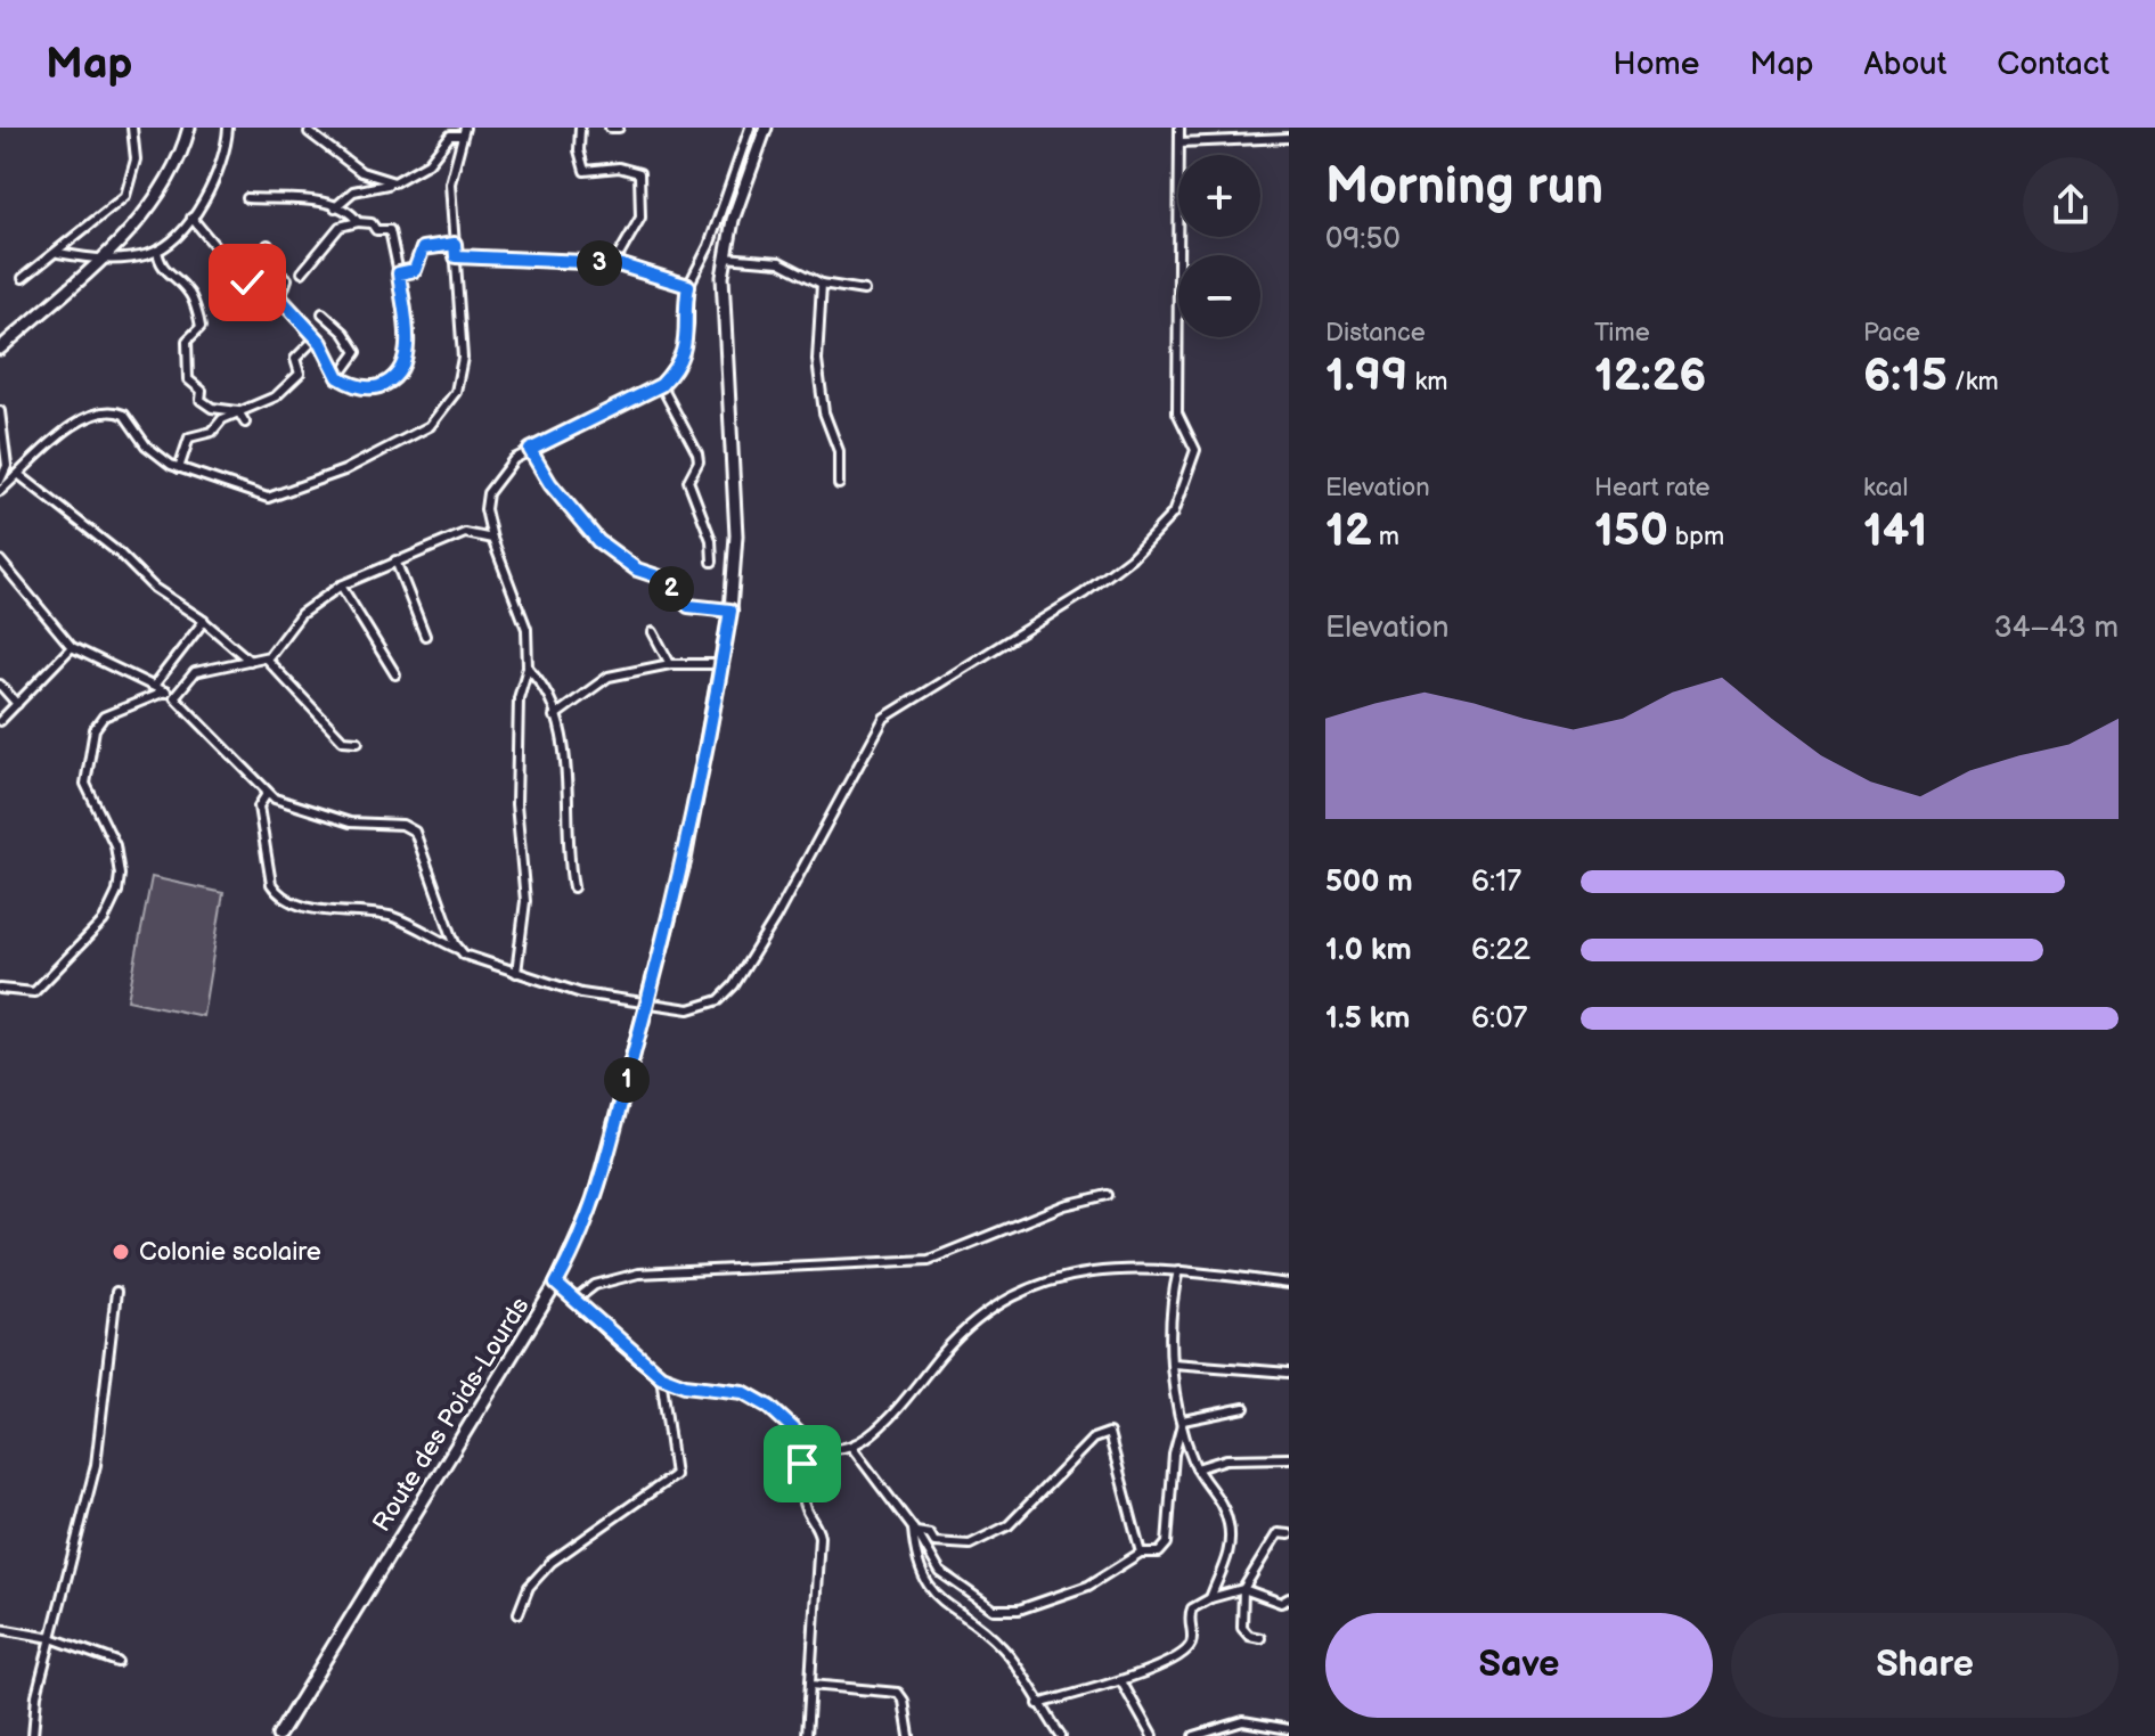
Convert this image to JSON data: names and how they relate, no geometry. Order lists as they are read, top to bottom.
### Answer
{
  "streets": {
    "street": ["Route des Poids-Lourds"]
  },
  "places": ["Colonie scolaire"],
  "page": {
    "header": "Map",
    "nav": [
      "Home",
      "Map",
      "About",
      "Contact"
    ],
    "heading": ["Morning run", "09:50"],
    "map_buttons": ["+", "−"],
    "pins": ["3", "2", "1"],
    "stats": [
      ["Distance", "1.99 km"],
      ["Time", "12:26"],
      ["Pace", "6:15 /km"],
      ["Elevation", "12 m"],
      ["Heart rate", "150 bpm"],
      ["kcal", "141"]
    ],
    "chart": ["Elevation", "34–43 m"],
    "list": [
      {
        "name": "500 m",
        "note": "6:17"
      },
      {
        "name": "1.0 km",
        "note": "6:22"
      },
      {
        "name": "1.5 km",
        "note": "6:07"
      }
    ],
    "buttons": ["Save", "Share"]
  }
}
